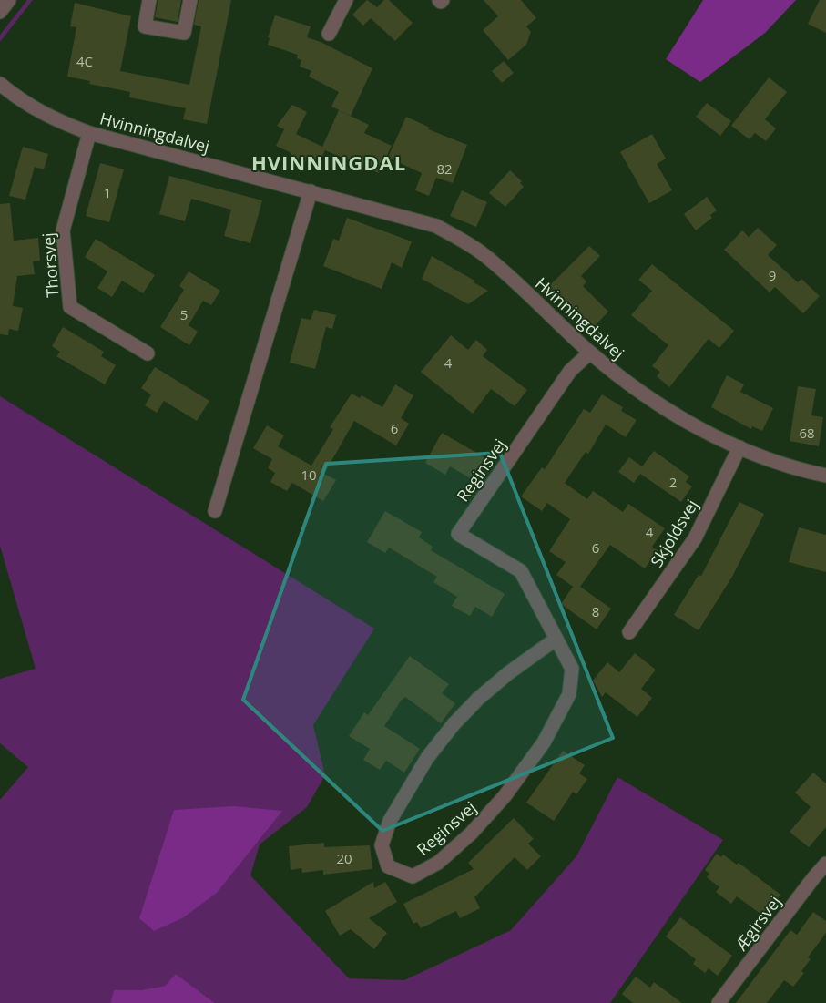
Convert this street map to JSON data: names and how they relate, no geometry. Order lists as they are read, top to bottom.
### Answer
{
  "streets": {
    "street": [
      "Hvinningdalvej",
      "Thorsvej",
      "Reginsvej",
      "Skjoldsvej",
      "Ægirsvej"
    ]
  },
  "crossings": [
    ["Hvinningdalvej", "Thorsvej"],
    ["Hvinningdalvej", "Reginsvej"],
    ["Hvinningdalvej", "Skjoldsvej"]
  ],
  "districts": ["HVINNINGDAL"],
  "house_numbers": [
    "4C",
    "82",
    "1",
    "9",
    "5",
    "4",
    "6",
    "68",
    "10",
    "2",
    "4",
    "6",
    "8",
    "20"
  ]
}
